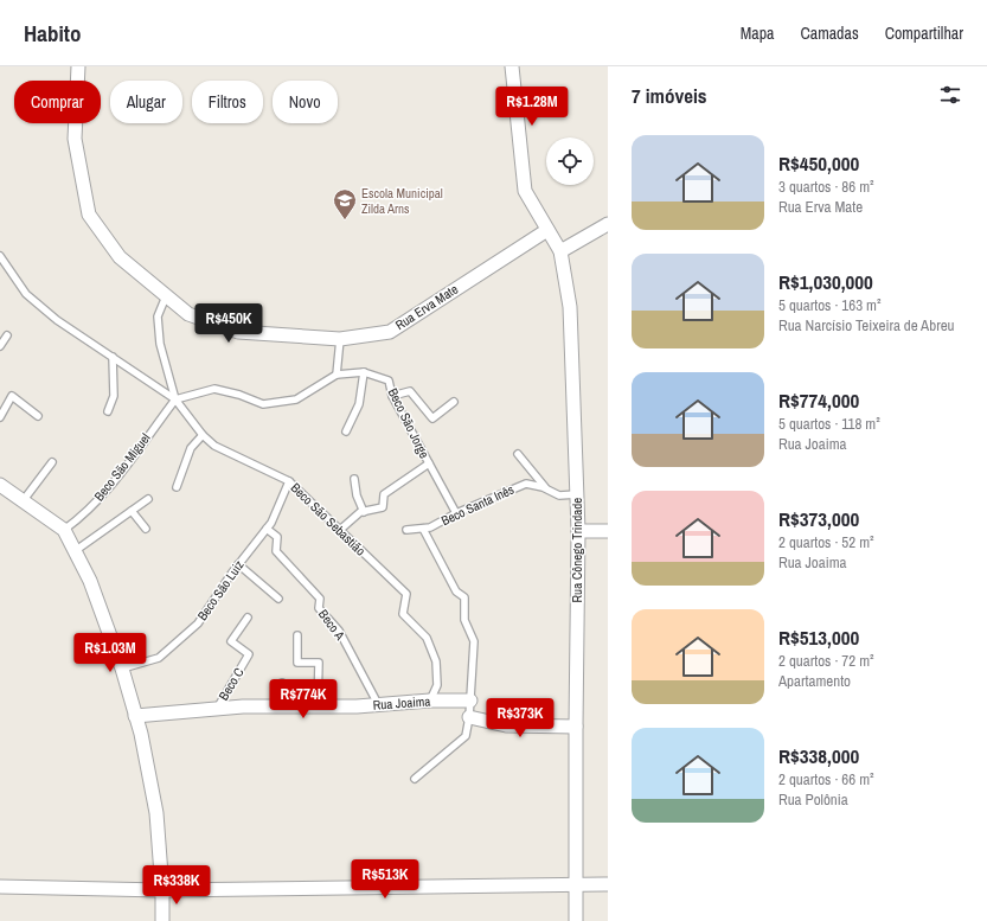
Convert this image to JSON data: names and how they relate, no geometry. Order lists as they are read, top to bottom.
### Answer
{
  "streets": {
    "street": ["Rua Erva Mate", "Rua Cônego Trindade", "Rua Joaima"],
    "lane": [
      "Beco São Jorge",
      "Beco São Miguel",
      "Beco Santa Inês",
      "Beco São Sebastião",
      "Beco São Luiz",
      "Beco A",
      "Beco C"
    ]
  },
  "crossings": [
    ["Rua Erva Mate", "Rua Cônego Trindade"],
    ["Beco São Jorge", "Beco São Miguel"],
    ["Beco São Jorge", "Beco Santa Inês"],
    ["Beco São Jorge", "Beco São Sebastião"],
    ["Beco São Miguel", "Beco São Sebastião"],
    ["Beco Santa Inês", "Rua Cônego Trindade"],
    ["Beco São Sebastião", "Beco São Luiz"],
    ["Beco São Sebastião", "Rua Joaima"],
    ["Beco São Luiz", "Beco A"],
    ["Beco A", "Rua Joaima"],
    ["Beco C", "Rua Joaima"]
  ],
  "places": {
    "school or university": ["Escola Municipal Zilda Arns"]
  },
  "page": {
    "header": "Habito",
    "nav": ["Mapa", "Camadas", "Compartilhar"],
    "heading": "7 imóveis",
    "chip": [
      "Comprar",
      "Alugar",
      "Filtros",
      "Novo"
    ],
    "price": [
      "R$1.28M",
      "R$450K",
      "R$1.03M",
      "R$774K",
      "R$373K",
      "R$513K",
      "R$338K"
    ],
    "list": [
      {
        "name": "R$450,000",
        "note": "3 quartos · 86 m² · Rua Erva Mate"
      },
      {
        "name": "R$1,030,000",
        "note": "5 quartos · 163 m² · Rua Narcísio Teixeira de Abreu"
      },
      {
        "name": "R$774,000",
        "note": "5 quartos · 118 m² · Rua Joaima"
      },
      {
        "name": "R$373,000",
        "note": "2 quartos · 52 m² · Rua Joaima"
      },
      {
        "name": "R$513,000",
        "note": "2 quartos · 72 m² · Apartamento"
      },
      {
        "name": "R$338,000",
        "note": "2 quartos · 66 m² · Rua Polônia"
      }
    ]
  }
}
